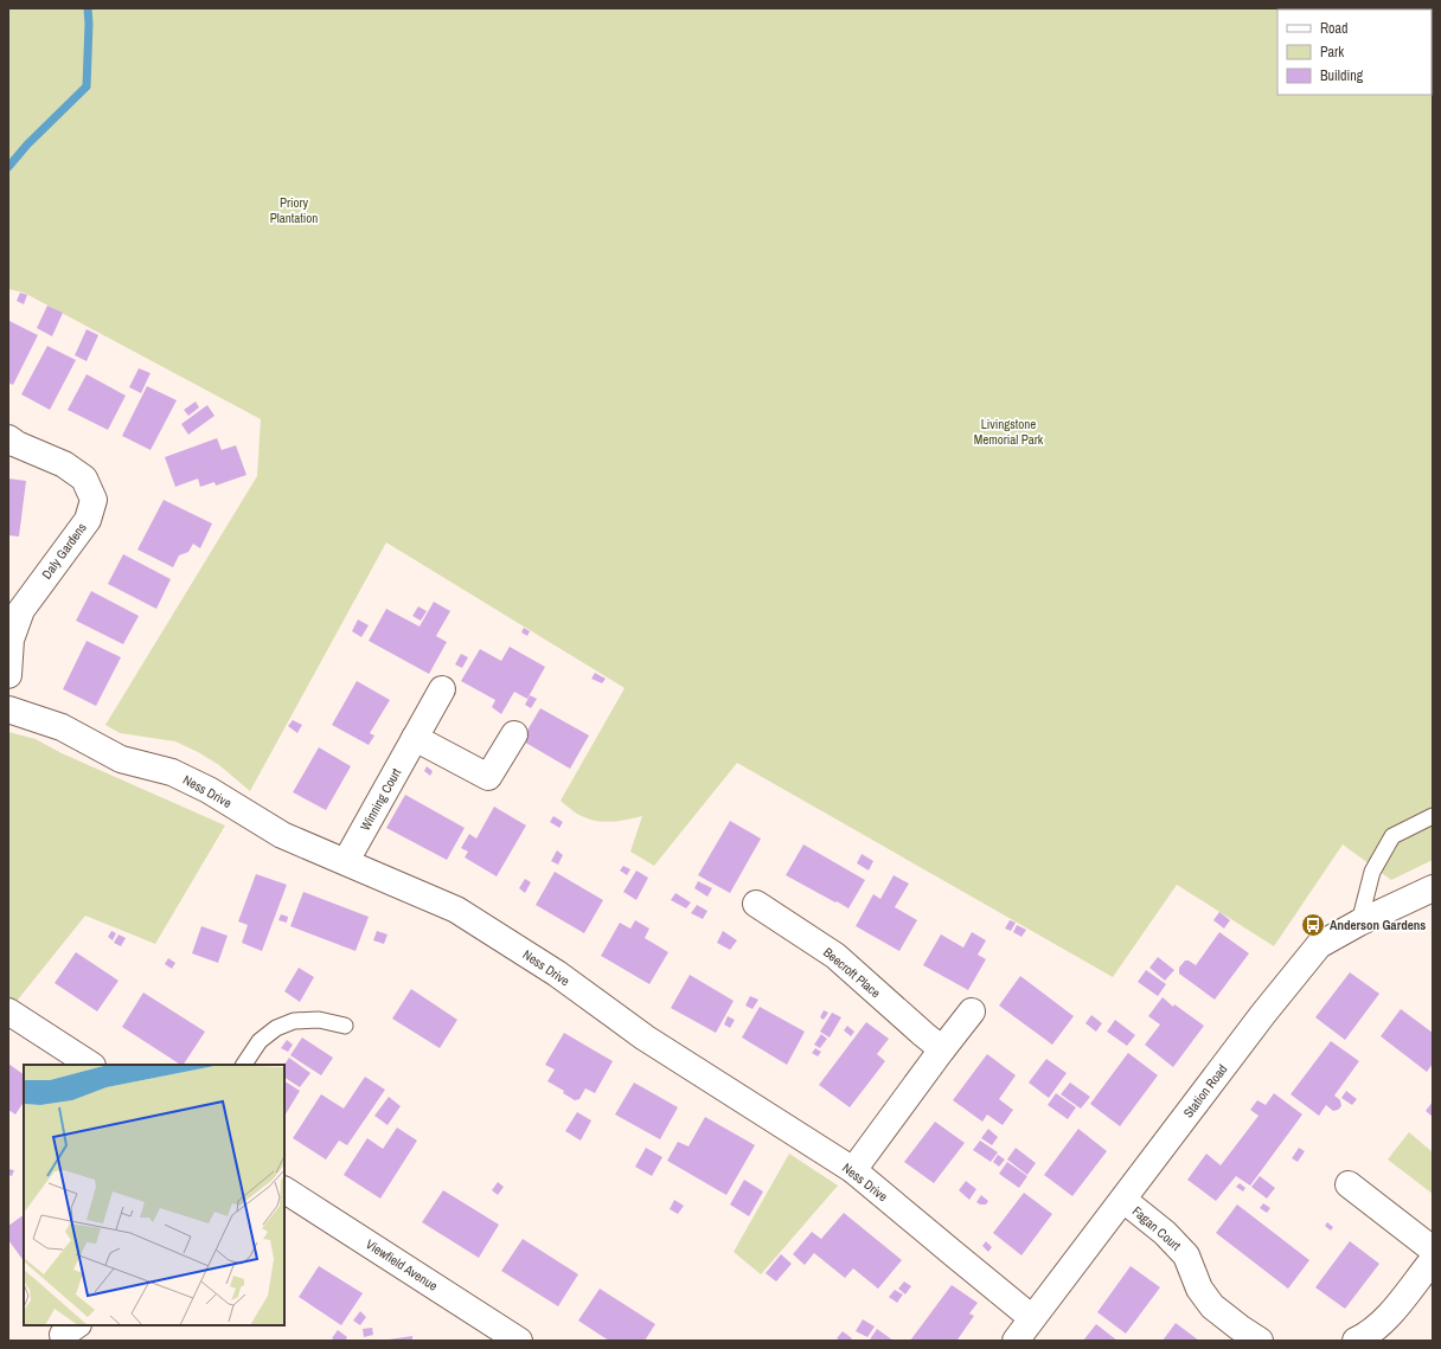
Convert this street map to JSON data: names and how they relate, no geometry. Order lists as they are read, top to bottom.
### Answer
{
  "streets": {
    "street": [
      "Daly Gardens",
      "Ness Drive",
      "Winning Court",
      "Beecroft Place",
      "Station Road",
      "Fagan Court",
      "Viewfield Avenue"
    ]
  },
  "crossings": [
    ["Ness Drive", "Winning Court"],
    ["Ness Drive", "Station Road"],
    ["Station Road", "Fagan Court"]
  ],
  "parks": ["Priory Plantation", "Livingstone Memorial Park"],
  "places": {
    "bus stop": ["Anderson Gardens"]
  },
  "legend": ["Road", "Park", "Building"]
}
